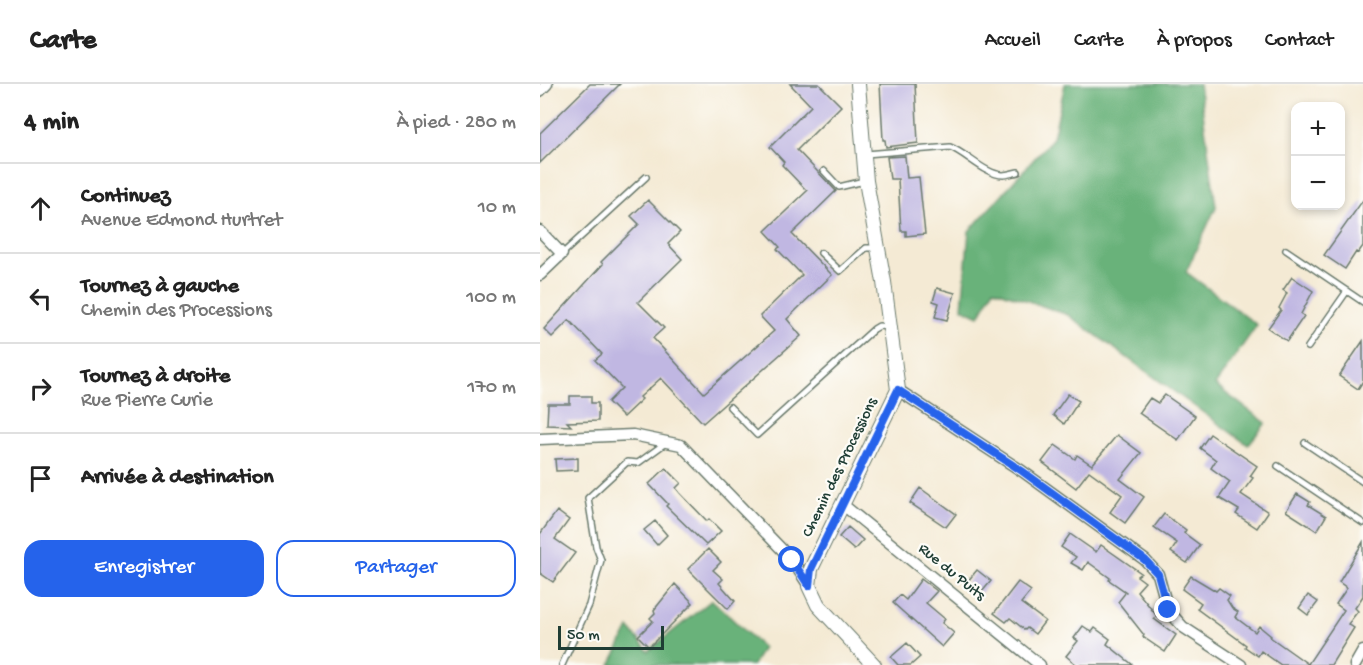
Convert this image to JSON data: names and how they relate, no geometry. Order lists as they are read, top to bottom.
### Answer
{
  "streets": {
    "street": ["Chemin des Processions", "Rue du Puits"]
  },
  "crossings": [
    ["Chemin des Processions", "Rue du Puits"]
  ],
  "scale_bar": "50 m",
  "page": {
    "header": "Carte",
    "nav": [
      "Accueil",
      "Carte",
      "À propos",
      "Contact"
    ],
    "heading": ["4 min", "À pied · 280 m"],
    "map_buttons": ["+", "−"],
    "list": [
      ["Continuez", "Avenue Edmond Hurtret", "10 m"],
      ["Tournez à gauche", "Chemin des Processions", "100 m"],
      ["Tournez à droite", "Rue Pierre Curie", "170 m"],
      "Arrivée à destination"
    ],
    "buttons": ["Enregistrer", "Partager"],
    "scale": "50 m"
  }
}
